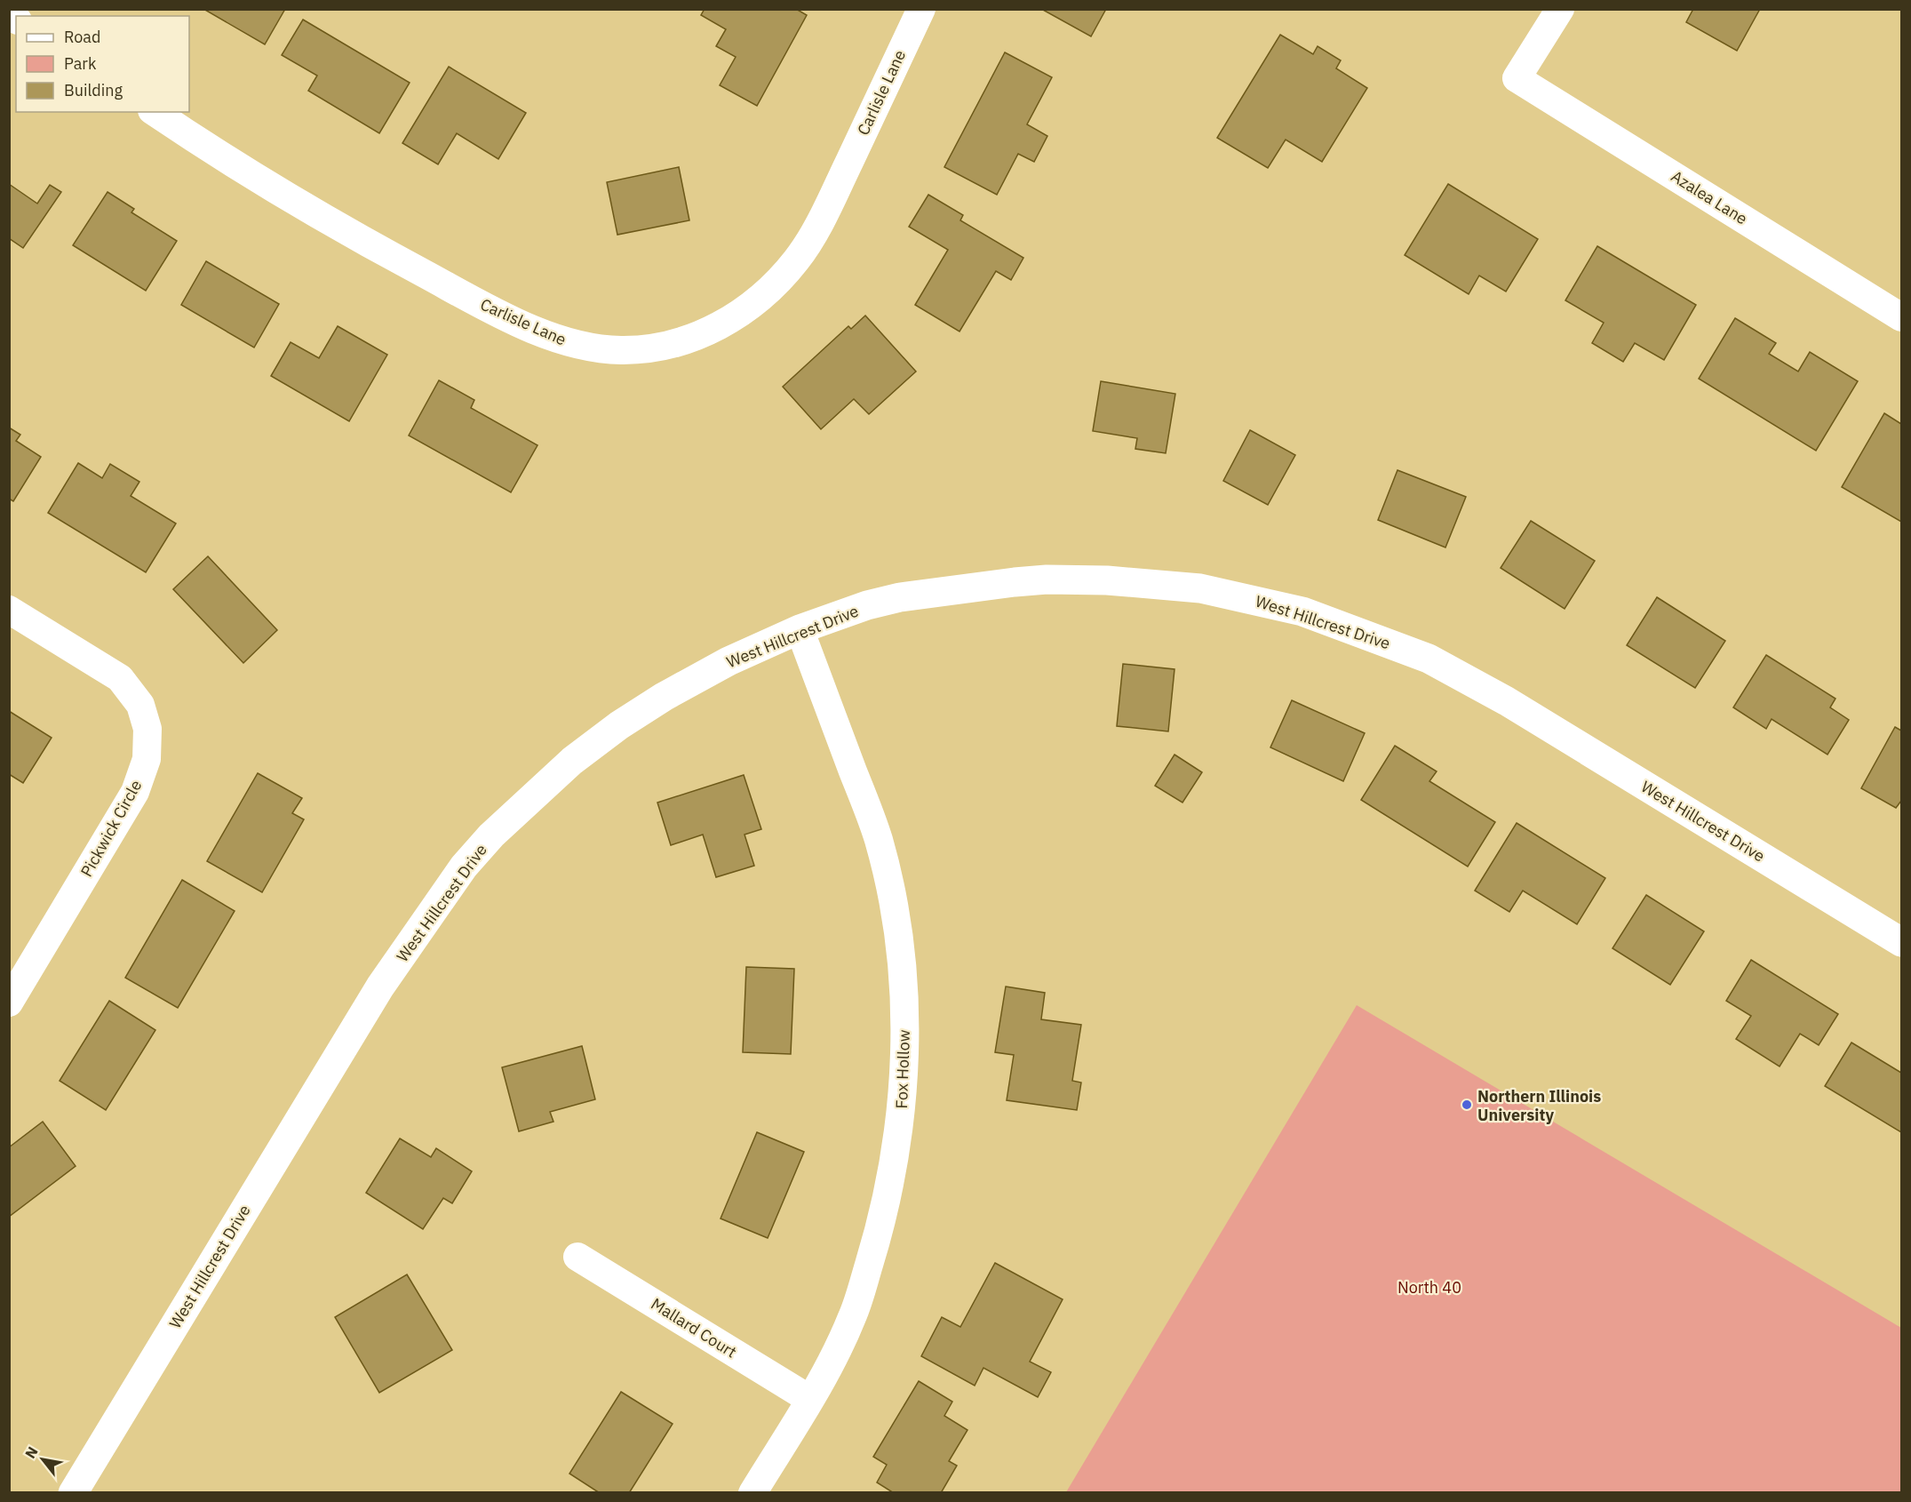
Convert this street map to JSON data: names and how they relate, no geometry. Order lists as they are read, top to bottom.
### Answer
{
  "streets": {
    "street": [
      "Carlisle Lane",
      "Azalea Lane",
      "West Hillcrest Drive",
      "Pickwick Circle",
      "Fox Hollow",
      "Mallard Court"
    ]
  },
  "crossings": [
    ["West Hillcrest Drive", "Fox Hollow"],
    ["Fox Hollow", "Mallard Court"]
  ],
  "parks": ["North 40"],
  "places": ["Northern Illinois University"],
  "legend": ["Road", "Park", "Building"],
  "north": "top left"
}
